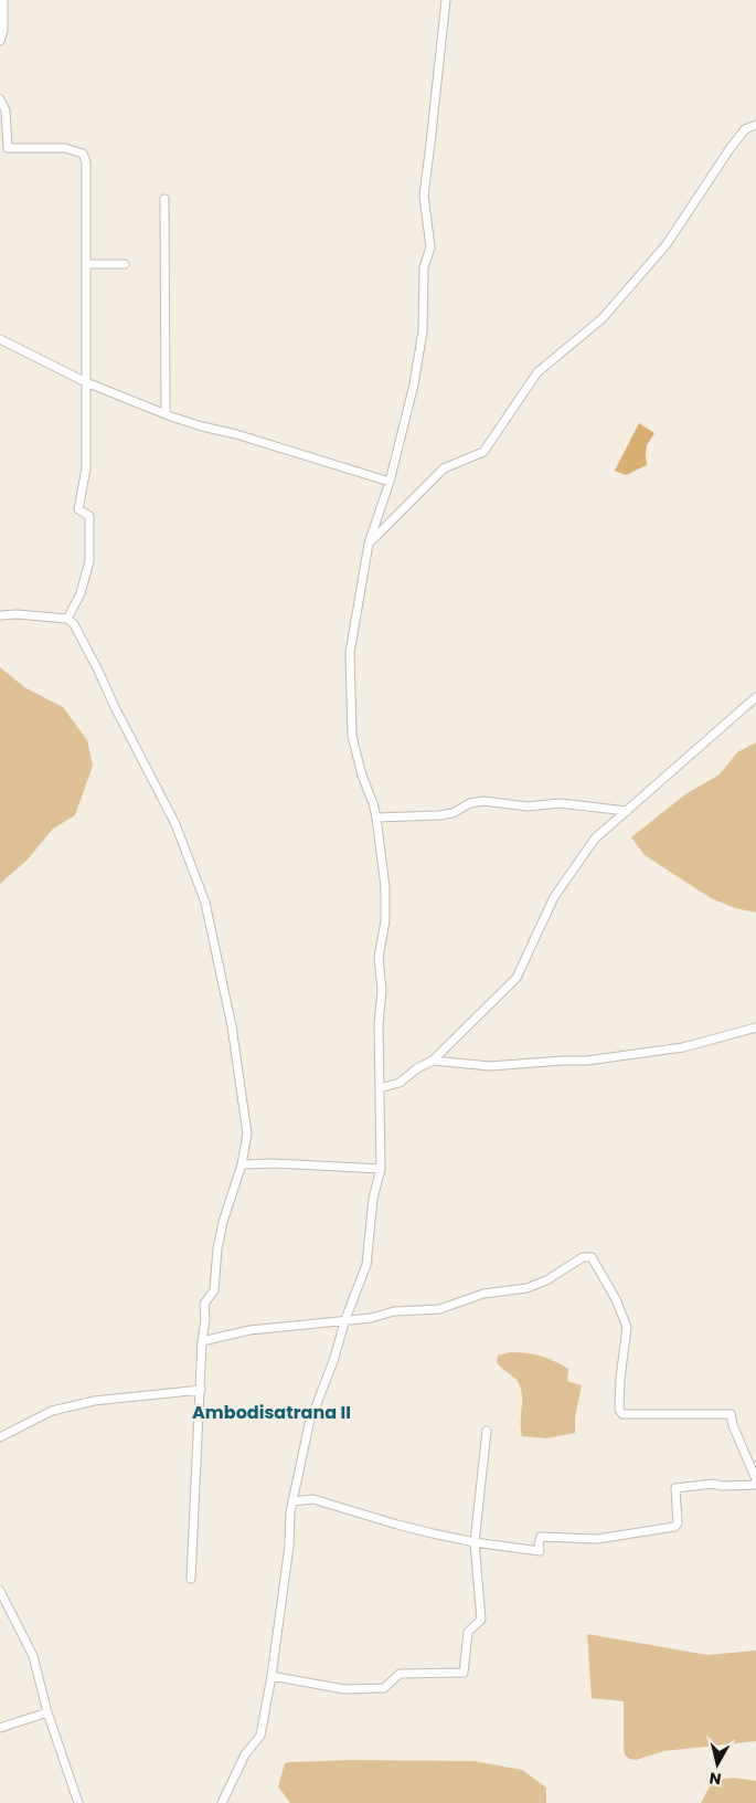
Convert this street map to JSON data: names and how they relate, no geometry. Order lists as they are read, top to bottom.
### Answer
{
  "districts": ["Ambodisatrana II"],
  "north": "bottom"
}
